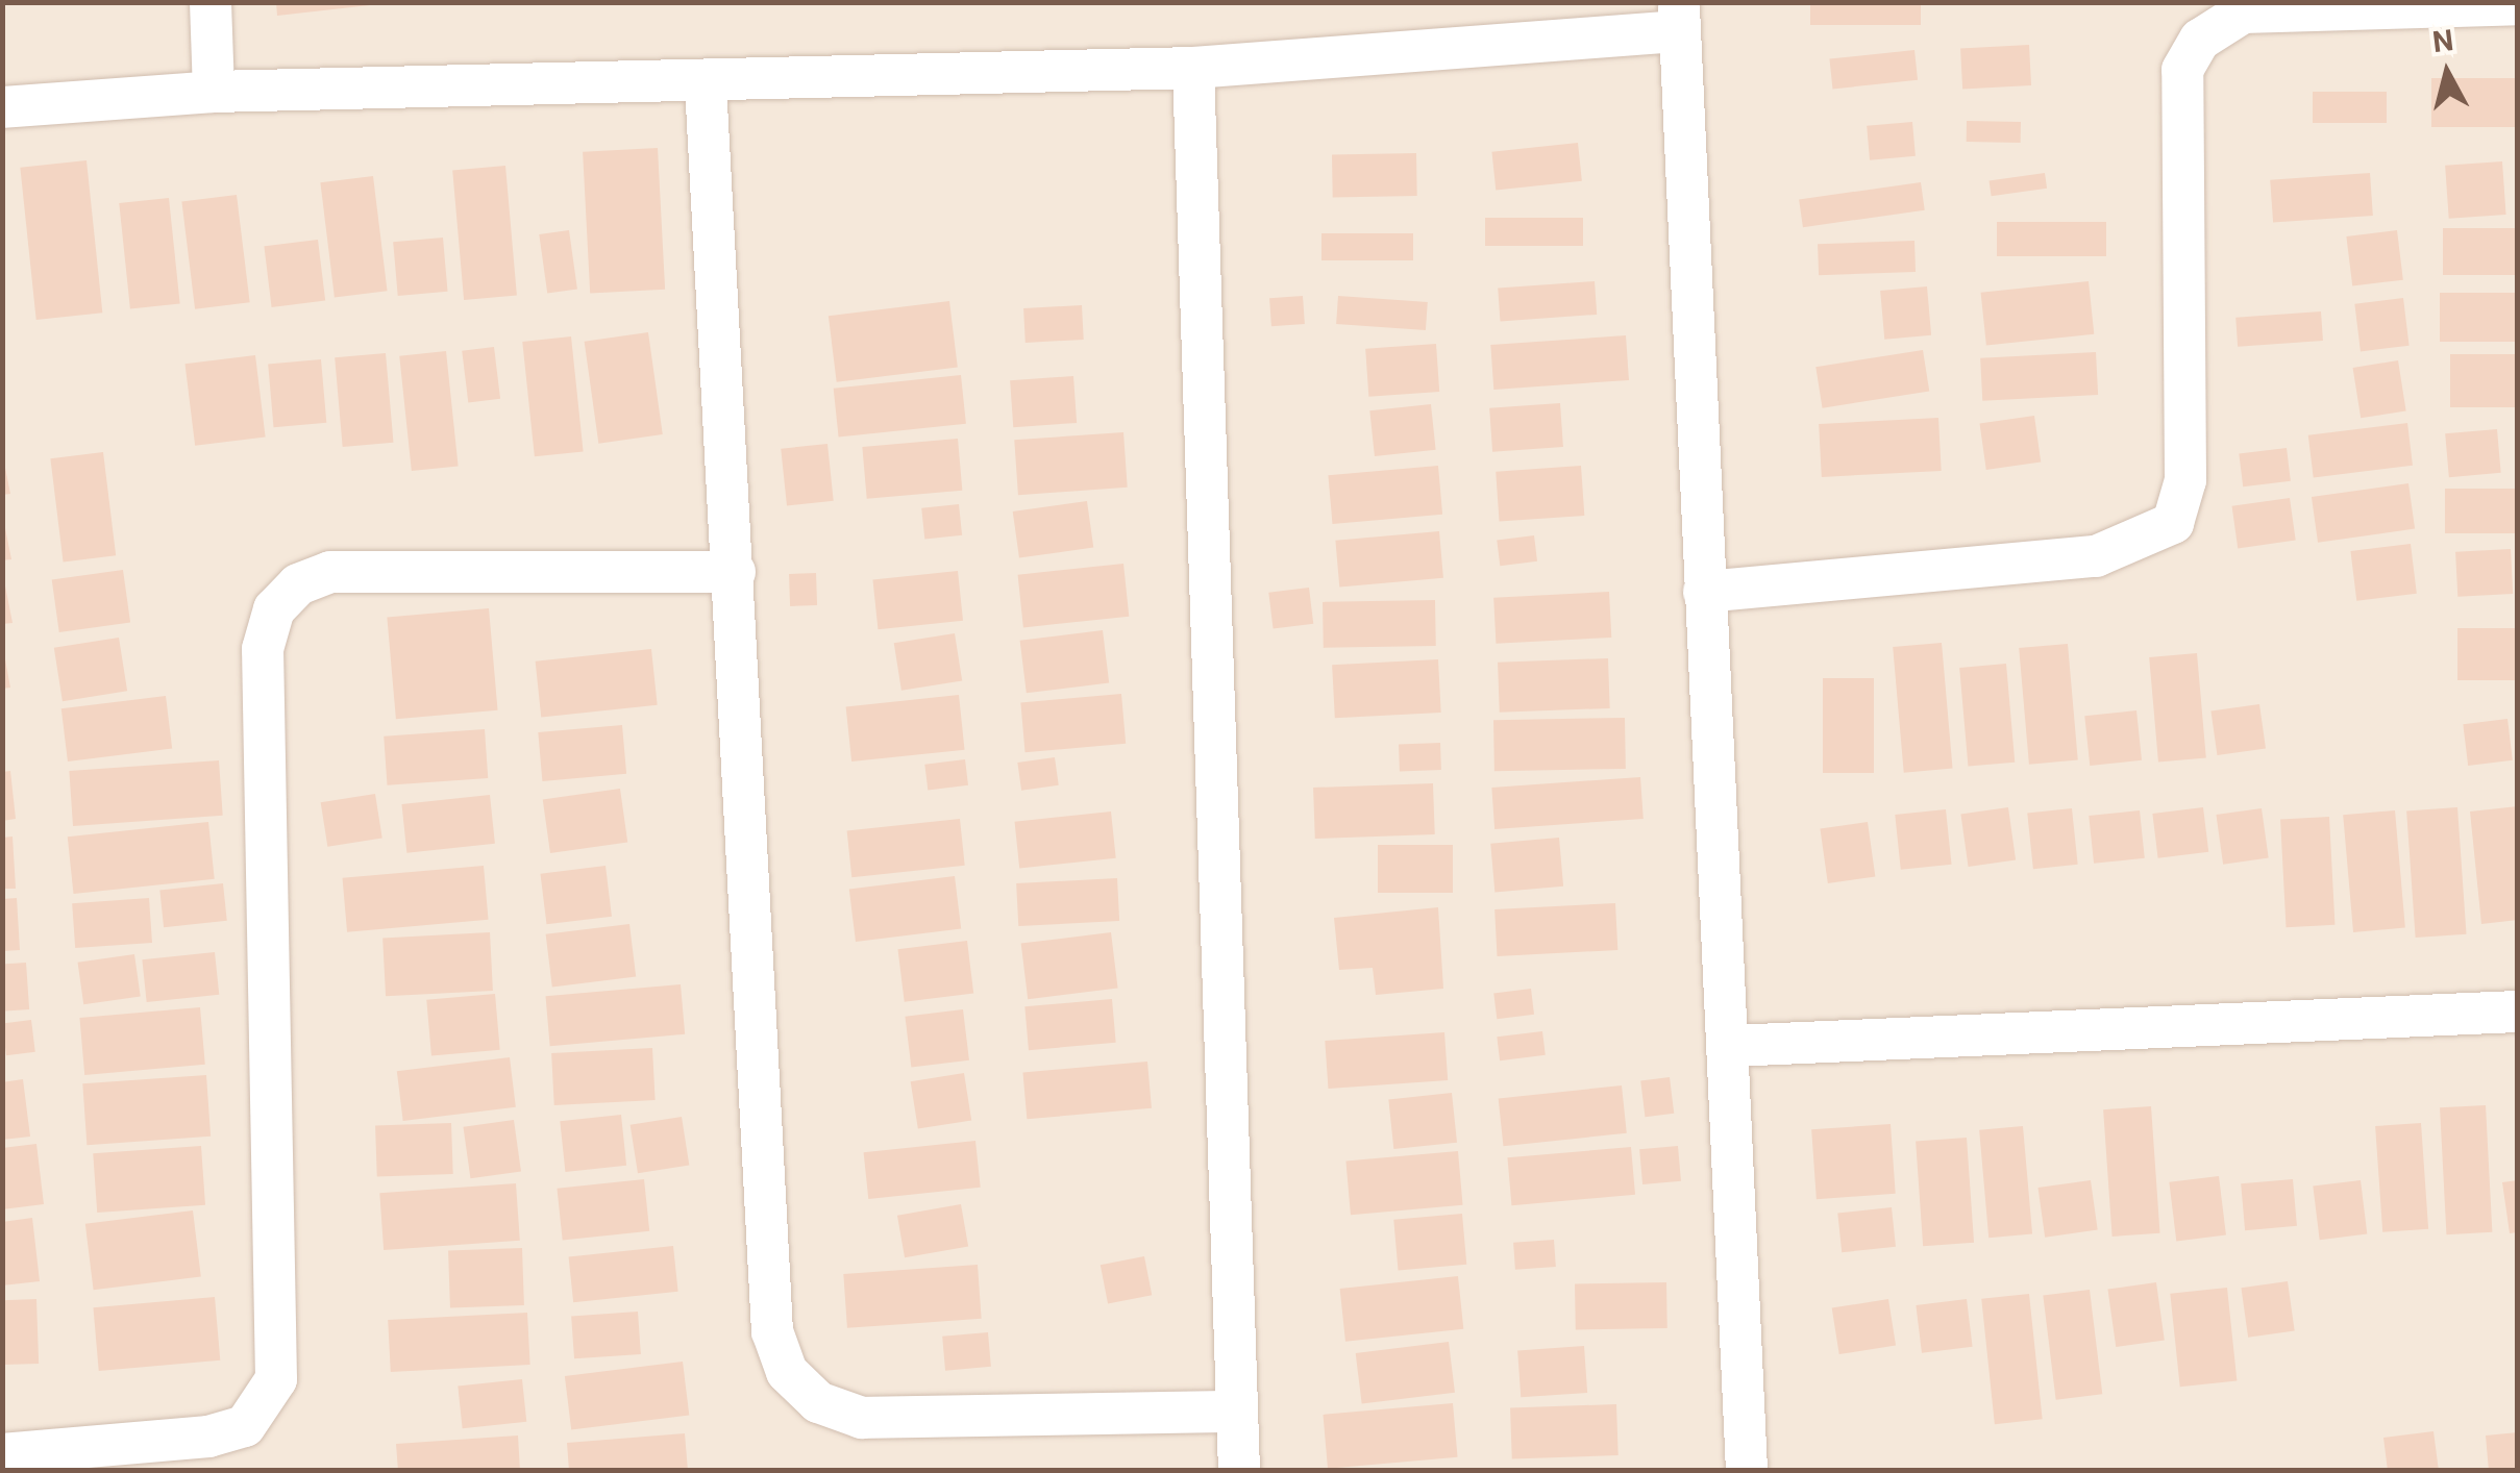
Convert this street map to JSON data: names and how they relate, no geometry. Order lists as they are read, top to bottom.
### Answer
{
  "north": "top"
}
